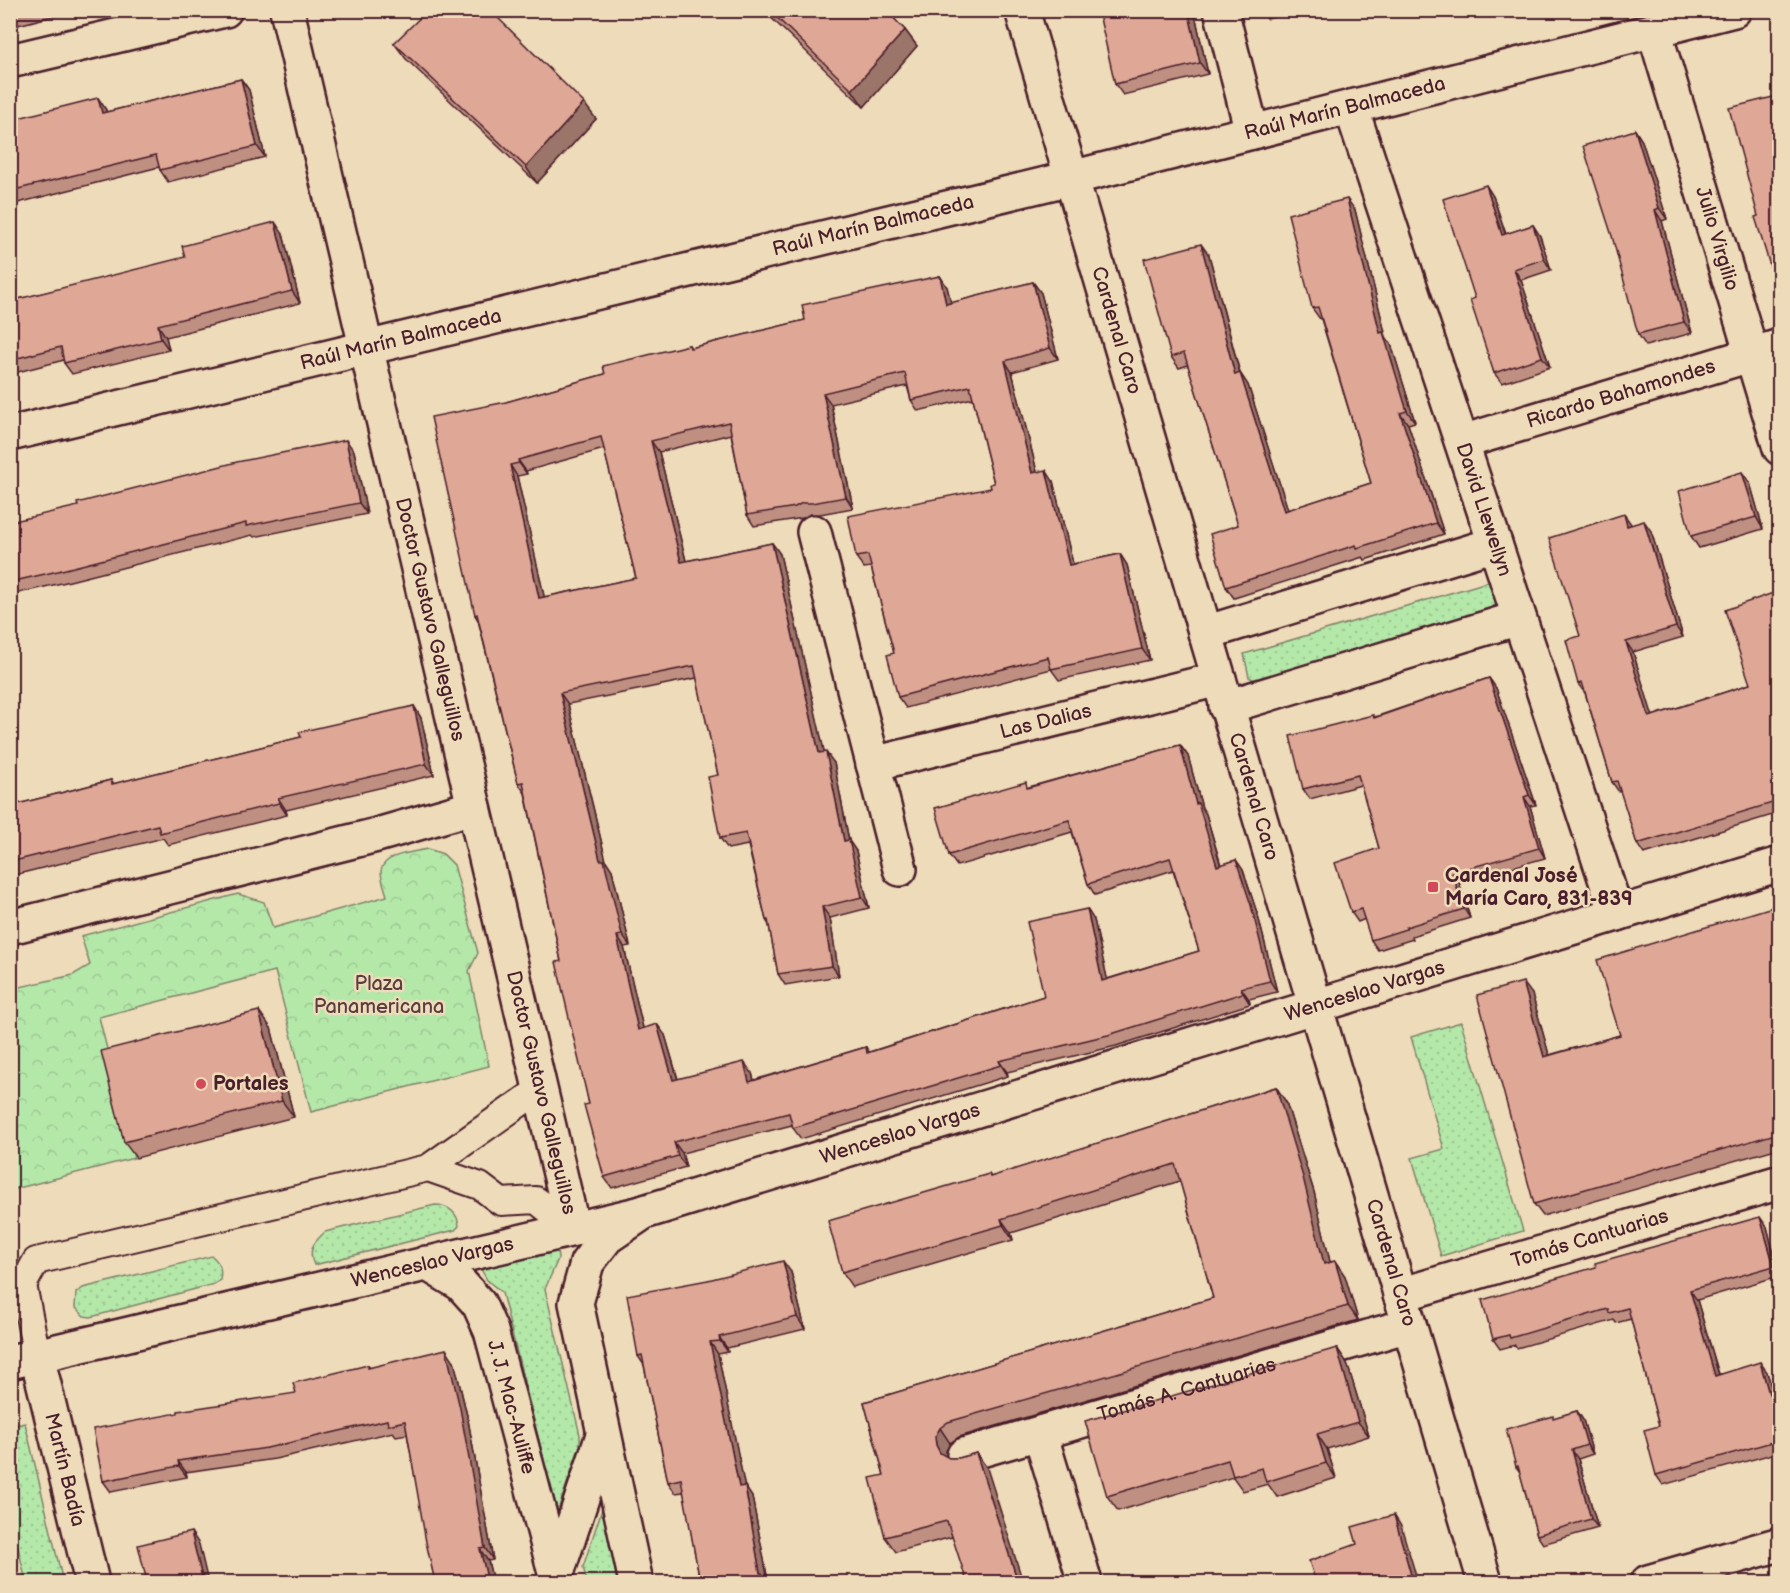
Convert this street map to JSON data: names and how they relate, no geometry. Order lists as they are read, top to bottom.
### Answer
{
  "streets": {
    "street": [
      "Raúl Marín Balmaceda",
      "Julio Virgilio",
      "Cardenal Caro",
      "Ricardo Bahamondes",
      "David Llewellyn",
      "Doctor Gustavo Galleguillos",
      "Las Dalias",
      "Wenceslao Vargas",
      "Tomás Cantuarias",
      "Tomás A. Cantuarias",
      "J. J. Mac-Auliffe",
      "Martín Badía"
    ]
  },
  "crossings": [
    ["Raúl Marín Balmaceda", "Julio Virgilio"],
    ["Raúl Marín Balmaceda", "Cardenal Caro"],
    ["Raúl Marín Balmaceda", "David Llewellyn"],
    ["Raúl Marín Balmaceda", "Doctor Gustavo Galleguillos"],
    ["Julio Virgilio", "Ricardo Bahamondes"],
    ["Cardenal Caro", "Las Dalias"],
    ["Cardenal Caro", "Wenceslao Vargas"],
    ["Cardenal Caro", "Tomás Cantuarias"],
    ["Cardenal Caro", "Tomás A. Cantuarias"],
    ["Ricardo Bahamondes", "David Llewellyn"],
    ["David Llewellyn", "Wenceslao Vargas"],
    ["Doctor Gustavo Galleguillos", "Wenceslao Vargas"],
    ["Wenceslao Vargas", "J. J. Mac-Auliffe"],
    ["Wenceslao Vargas", "Martín Badía"],
    ["Tomás Cantuarias", "Tomás A. Cantuarias"]
  ],
  "parks": ["Plaza Panamericana"],
  "places": {
    "transit": ["Cardenal José María Caro, 831-839"],
    "other": ["Portales"]
  }
}
